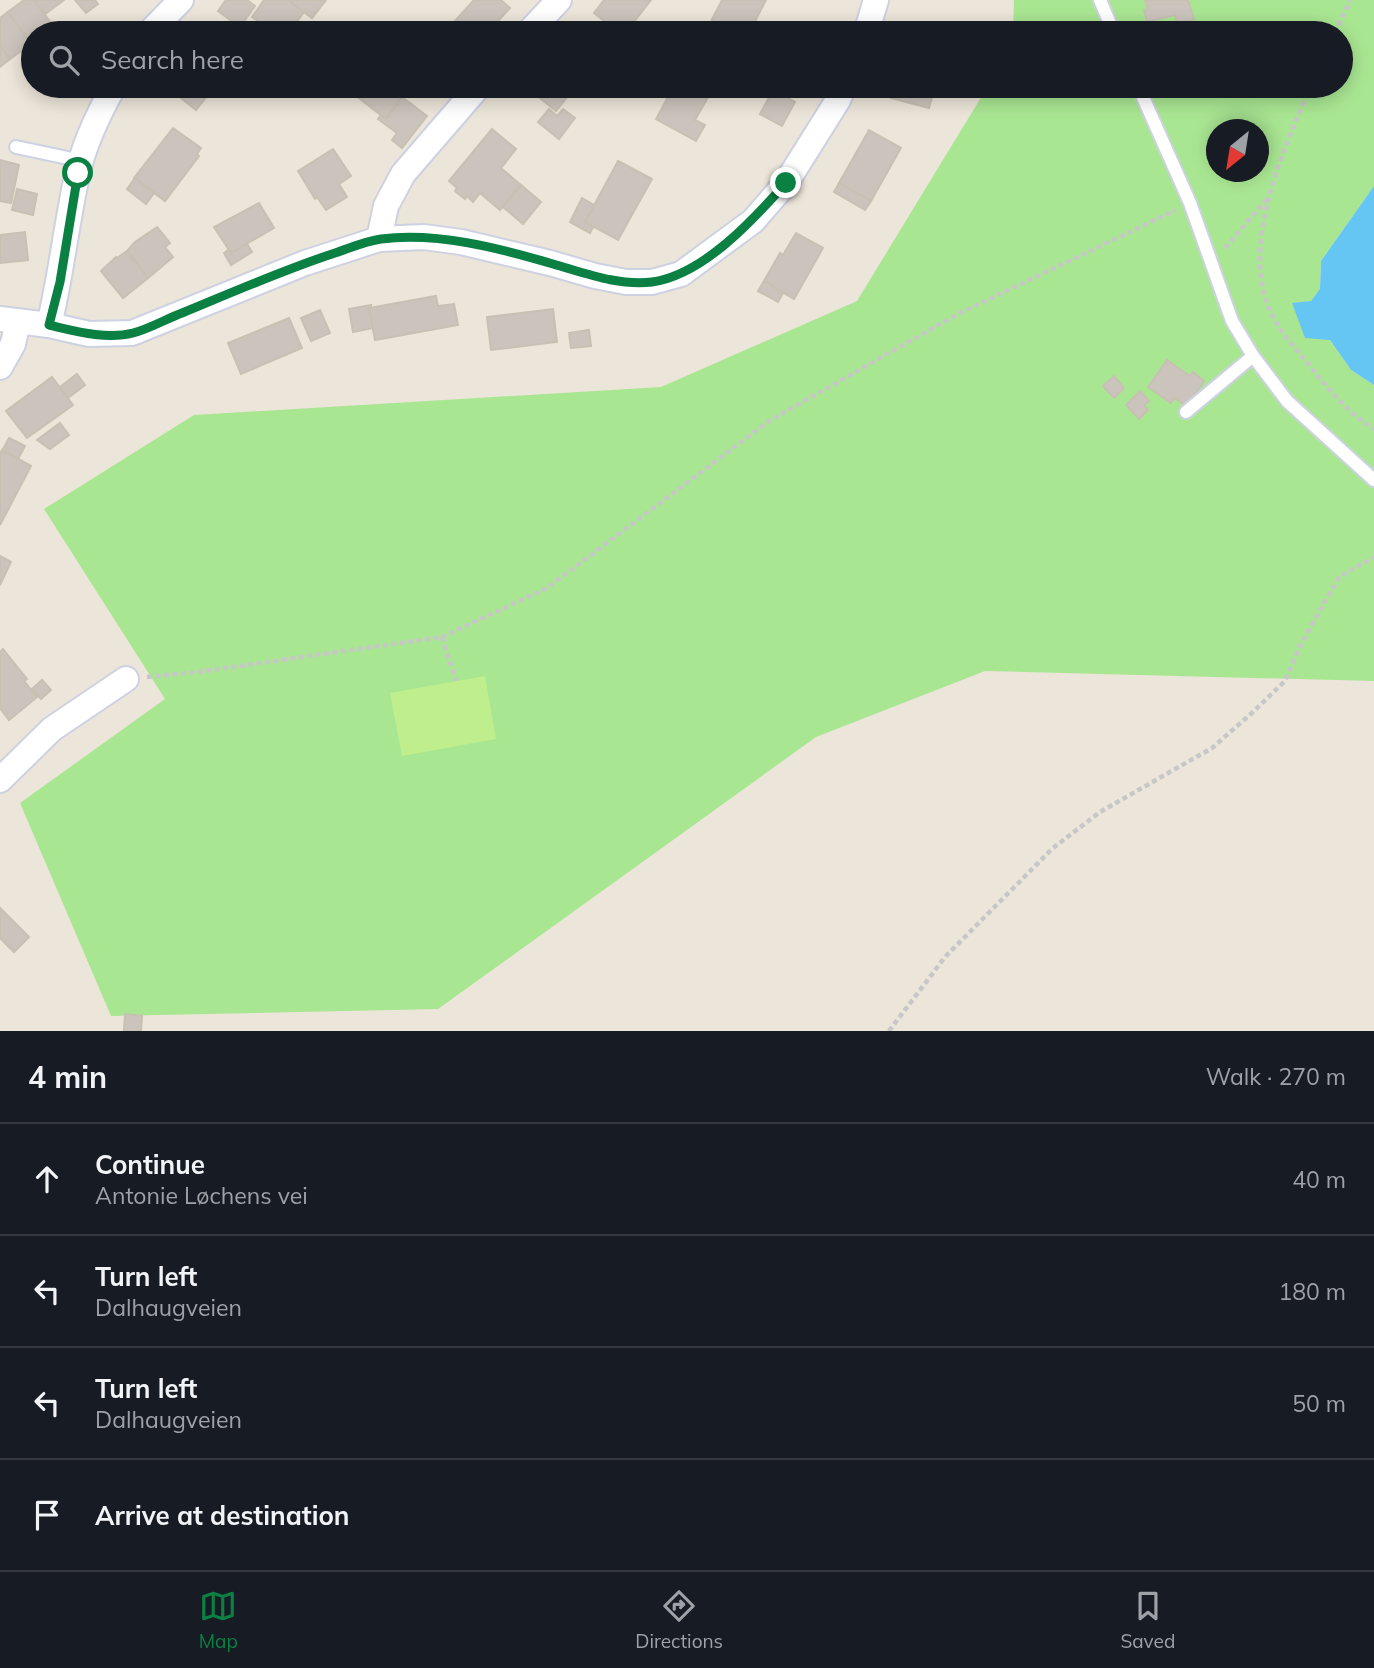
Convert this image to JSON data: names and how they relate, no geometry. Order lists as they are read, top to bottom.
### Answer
{
  "north": "bottom left",
  "page": {
    "search": "Search here",
    "heading": ["4 min", "Walk · 270 m"],
    "list": [
      ["Continue", "Antonie Løchens vei", "40 m"],
      ["Turn left", "Dalhaugveien", "180 m"],
      ["Turn left", "Dalhaugveien", "50 m"],
      "Arrive at destination"
    ],
    "nav": ["Map", "Directions", "Saved"]
  }
}
